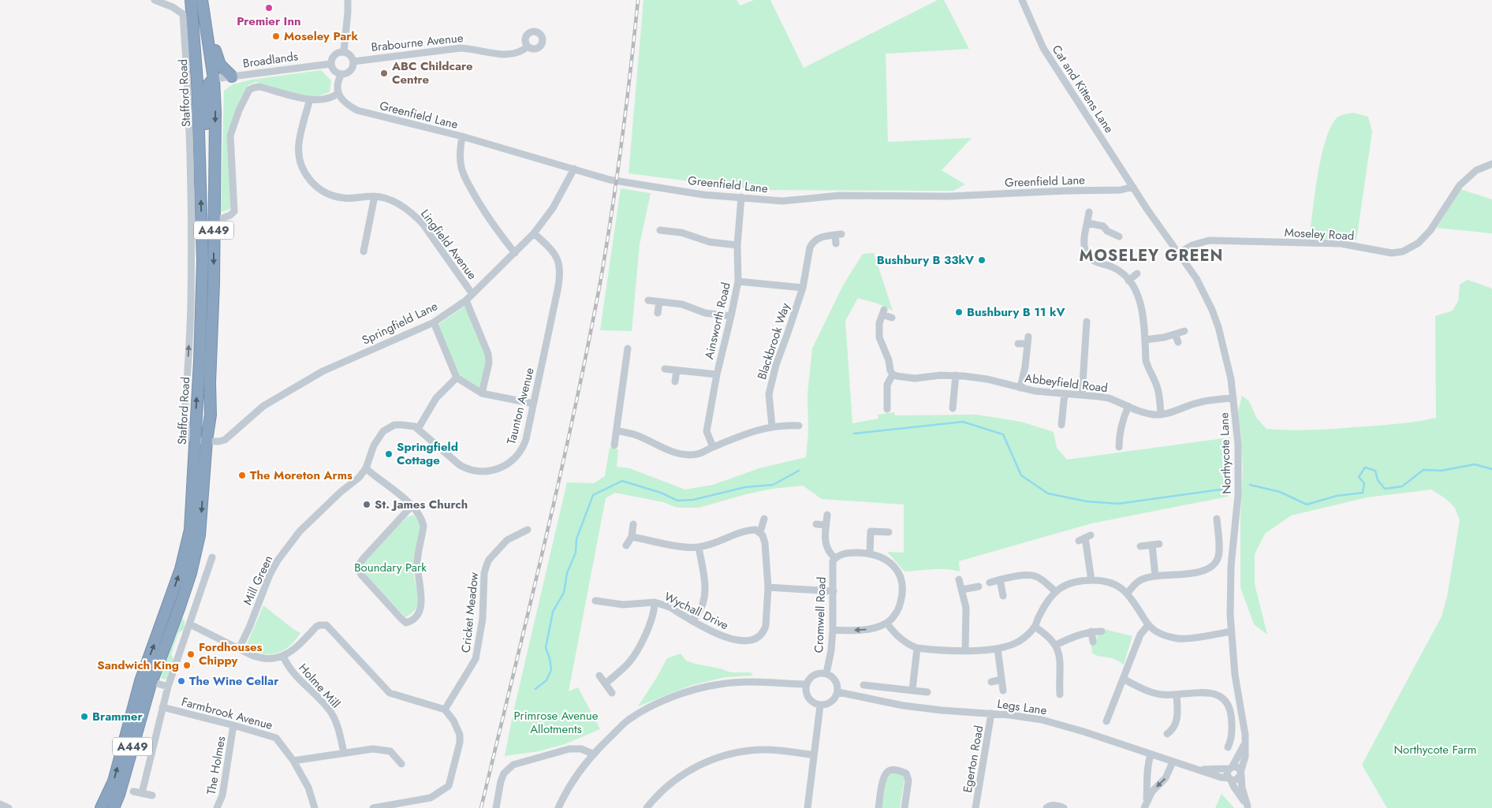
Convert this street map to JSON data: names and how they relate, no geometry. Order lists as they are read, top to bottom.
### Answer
{
  "streets": {
    "highway": ["Stafford Road", "A449"],
    "street": [
      "Brabourne Avenue",
      "Broadlands",
      "Cat and Kittens Lane",
      "Greenfield Lane",
      "Moseley Road",
      "Lingfield Avenue",
      "Ainsworth Road",
      "Springfield Lane",
      "Blackbrook Way",
      "Abbeyfield Road",
      "Taunton Avenue",
      "Northycote Lane",
      "Mill Green",
      "Wychall Drive",
      "Cricket Meadow",
      "Cromwell Road",
      "Holme Mill",
      "Legs Lane",
      "Farmbrook Avenue",
      "Egerton Road",
      "The Holmes"
    ]
  },
  "crossings": [
    ["Brabourne Avenue", "Broadlands"],
    ["Broadlands", "Stafford Road"],
    ["Cat and Kittens Lane", "Greenfield Lane"],
    ["Cat and Kittens Lane", "Northycote Lane"],
    ["Stafford Road", "Springfield Lane"],
    ["Greenfield Lane", "Ainsworth Road"],
    ["Greenfield Lane", "Springfield Lane"],
    ["Greenfield Lane", "Northycote Lane"],
    ["Moseley Road", "Northycote Lane"],
    ["Lingfield Avenue", "Springfield Lane"],
    ["Ainsworth Road", "Blackbrook Way"],
    ["Springfield Lane", "Taunton Avenue"],
    ["Abbeyfield Road", "Northycote Lane"],
    ["Taunton Avenue", "Mill Green"],
    ["Northycote Lane", "Legs Lane"],
    ["Cromwell Road", "Legs Lane"],
    ["Legs Lane", "Egerton Road"],
    ["Farmbrook Avenue", "The Holmes"]
  ],
  "districts": ["MOSELEY GREEN"],
  "parks": ["Boundary Park", "Primrose Avenue Allotments", "Northycote Farm"],
  "places": [
    "Premier Inn",
    "Moseley Park",
    "ABC Childcare Centre",
    "Bushbury B 33kV",
    "Bushbury B 11 kV",
    "Springfield Cottage",
    "The Moreton Arms",
    "St. James Church",
    "Fordhouses Chippy",
    "Sandwich King",
    "The Wine Cellar",
    "Brammer"
  ]
}
